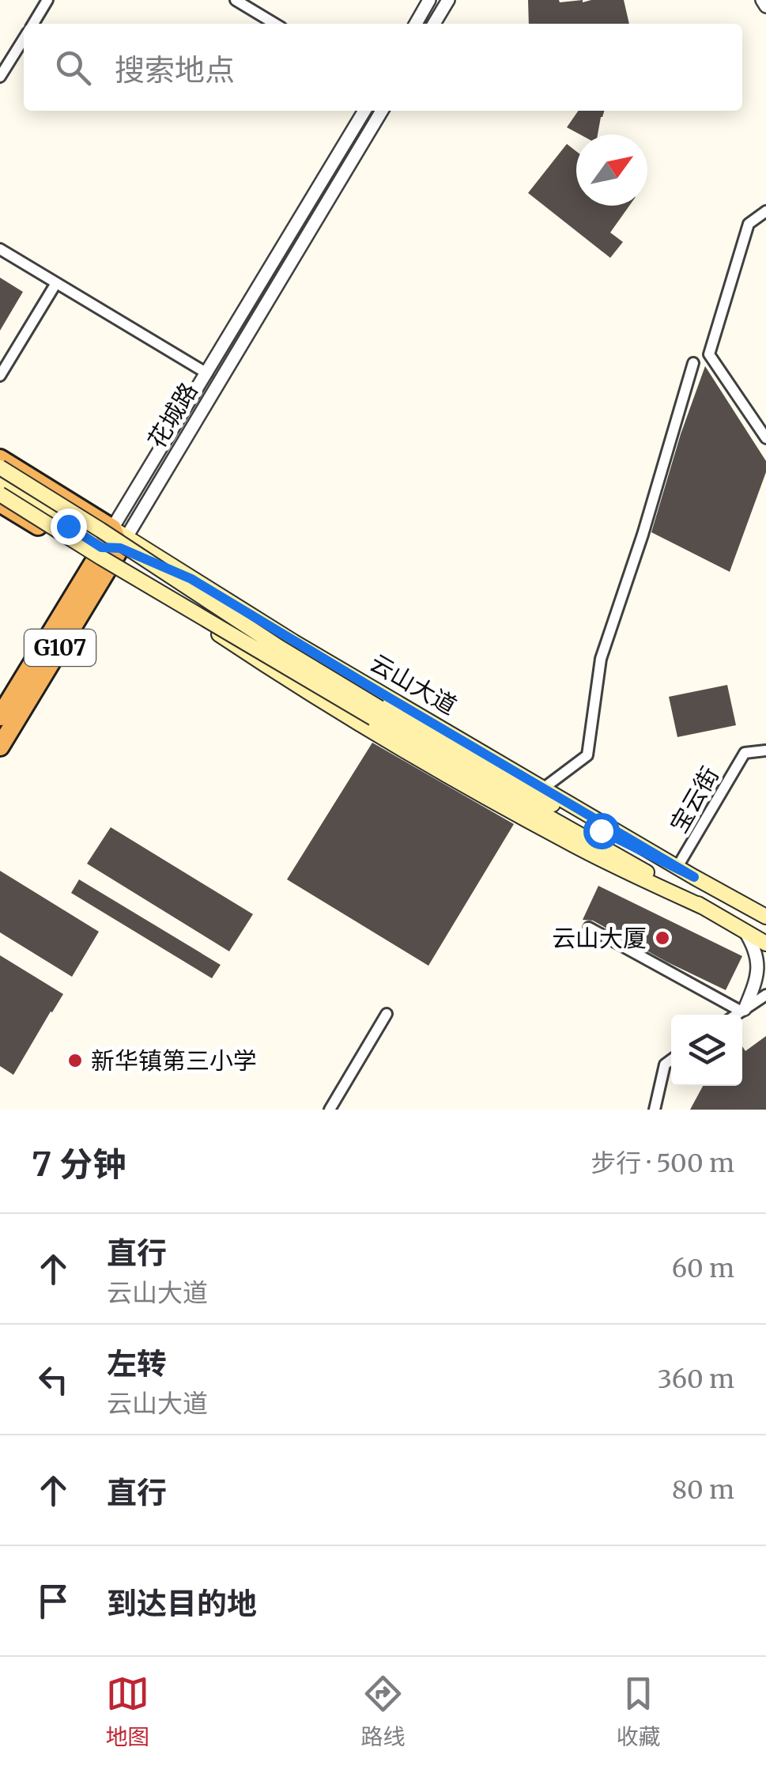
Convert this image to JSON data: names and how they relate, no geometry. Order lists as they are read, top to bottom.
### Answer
{
  "streets": {
    "highway": ["花城路", "G107", "云山大道"],
    "street": ["宝云街"]
  },
  "crossings": [
    ["花城路", "云山大道"],
    ["云山大道", "宝云街"]
  ],
  "places": ["云山大厦", "新华镇第三小学"],
  "north": "top right",
  "page": {
    "search": "搜索地点",
    "heading": ["7 分钟", "步行 · 500 m"],
    "list": [
      ["直行", "云山大道", "60 m"],
      ["左转", "云山大道", "360 m"],
      ["直行", "80 m"],
      "到达目的地"
    ],
    "nav": ["地图", "路线", "收藏"]
  }
}
